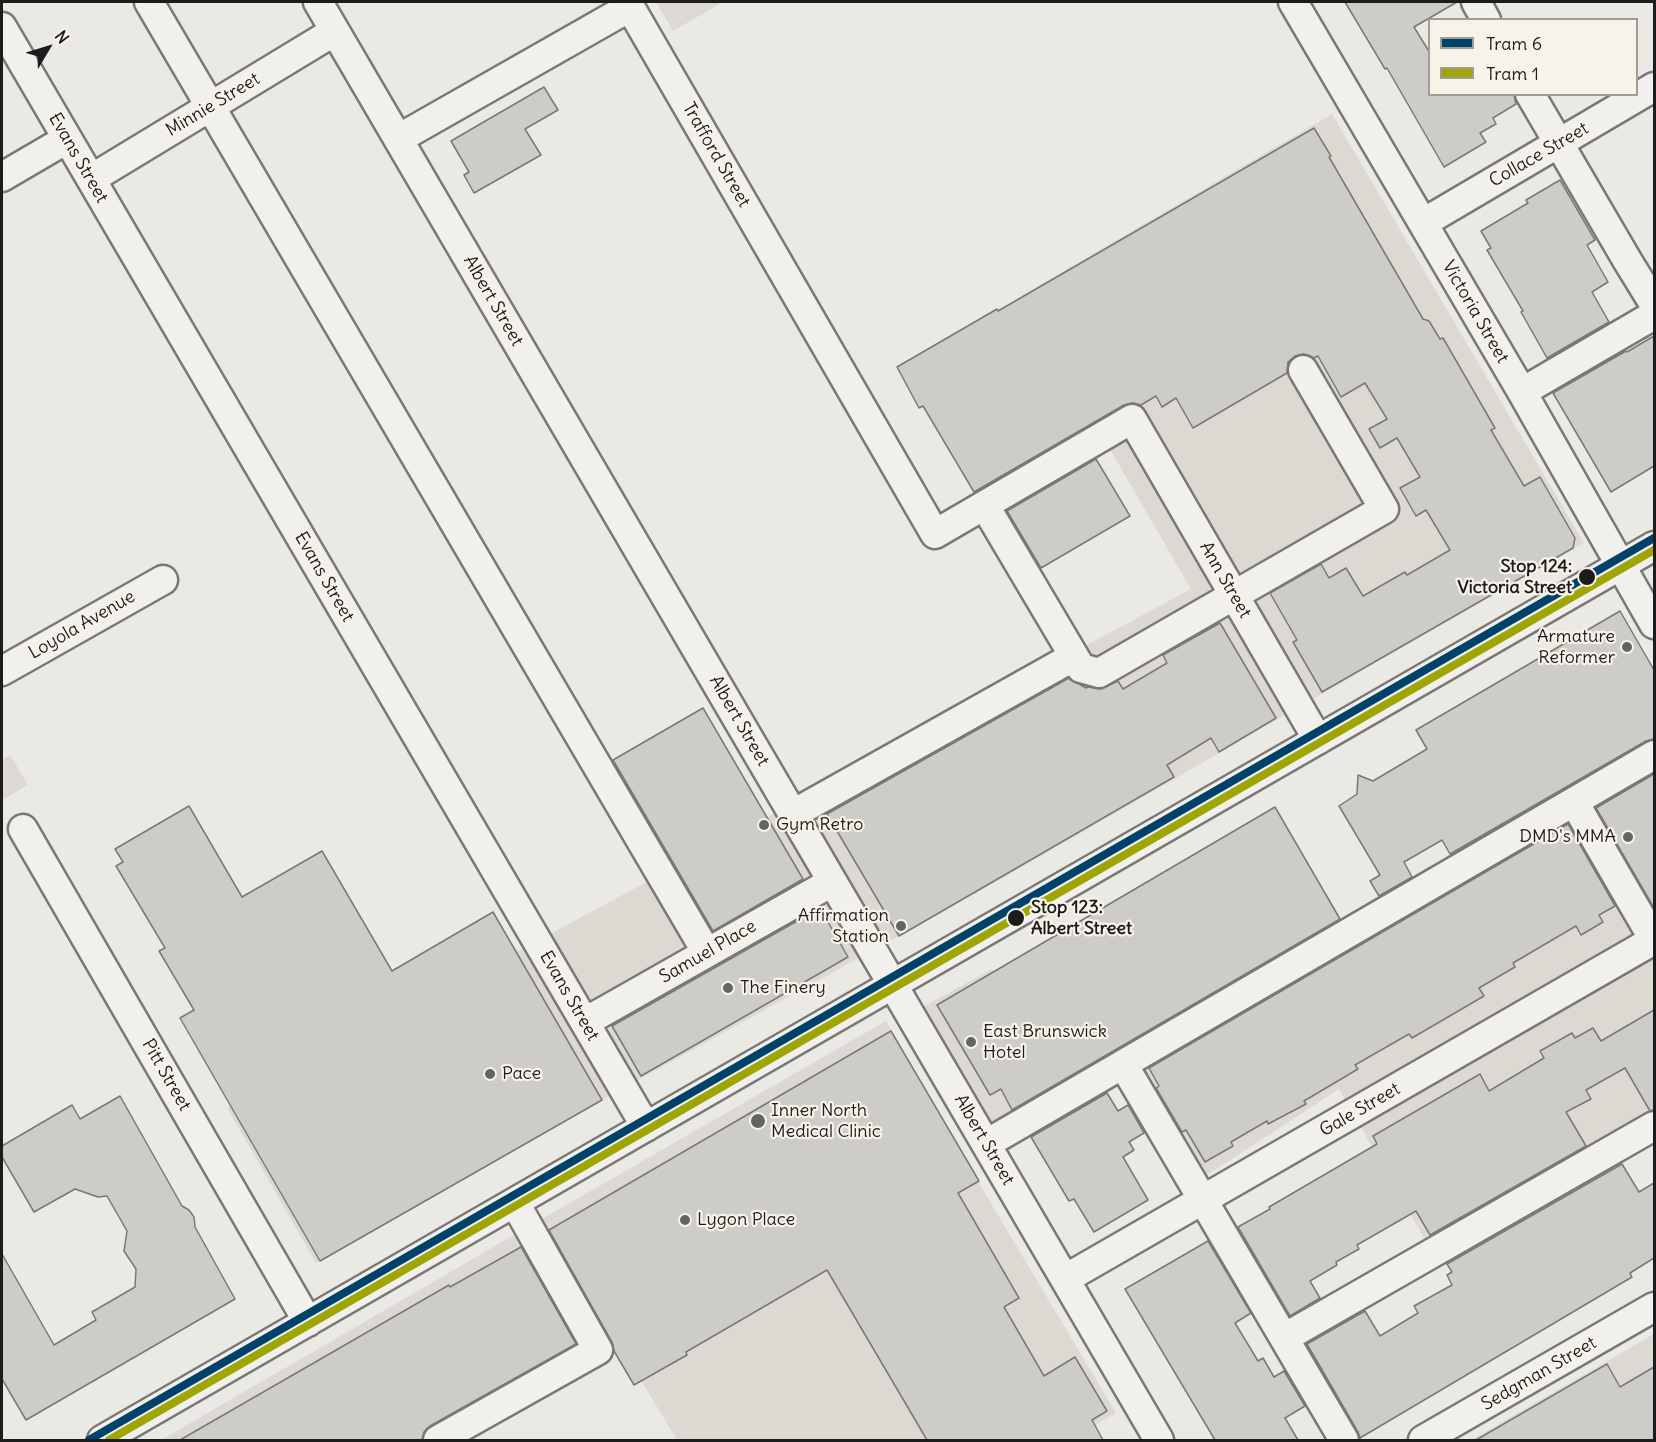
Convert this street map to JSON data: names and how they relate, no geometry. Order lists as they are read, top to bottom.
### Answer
{
  "streets": {
    "street": [
      "Minnie Street",
      "Trafford Street",
      "Collace Street",
      "Evans Street",
      "Albert Street",
      "Victoria Street",
      "Ann Street",
      "Loyola Avenue",
      "Samuel Place",
      "Pitt Street",
      "Gale Street",
      "Sedgman Street"
    ]
  },
  "crossings": [
    ["Minnie Street", "Evans Street"],
    ["Minnie Street", "Albert Street"],
    ["Trafford Street", "Albert Street"],
    ["Trafford Street", "Ann Street"],
    ["Collace Street", "Victoria Street"],
    ["Evans Street", "Samuel Place"],
    ["Albert Street", "Samuel Place"],
    ["Albert Street", "Gale Street"]
  ],
  "places": [
    "Stop 124: Victoria Street",
    "Armature Reformer",
    "Gym Retro",
    "DMD's MMA",
    "Stop 123: Albert Street",
    "Affirmation Station",
    "The Finery",
    "East Brunswick Hotel",
    "Pace",
    "Inner North Medical Clinic",
    "Lygon Place"
  ],
  "lines": ["tram line 6", "tram line 1"],
  "legend": ["Tram 6", "Tram 1"],
  "north": "top right"
}
